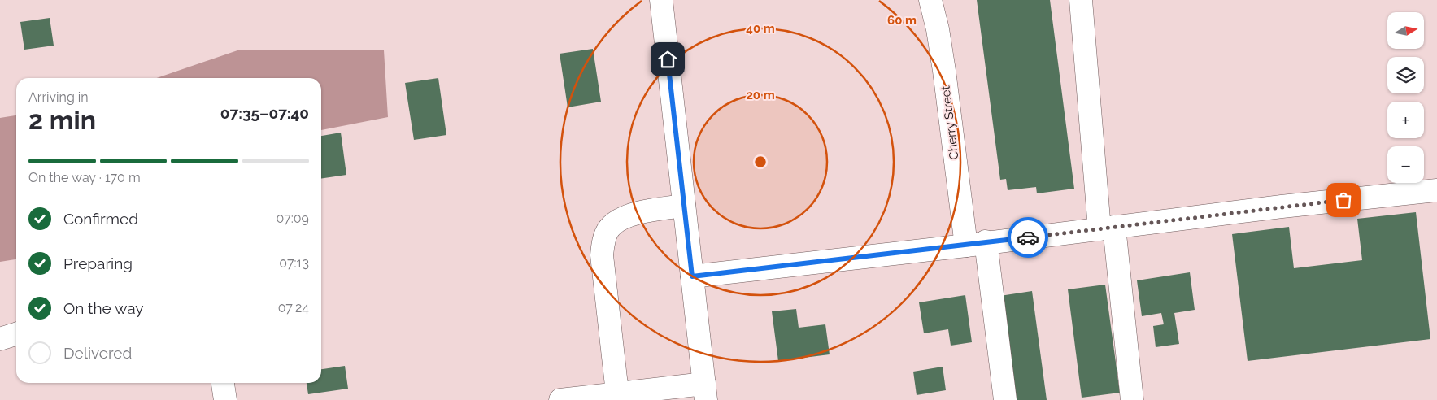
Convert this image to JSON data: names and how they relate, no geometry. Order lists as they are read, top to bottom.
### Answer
{
  "streets": {
    "street": ["Cherry Street"]
  },
  "north": "right",
  "page": {
    "map_buttons": ["+", "−"],
    "heading": ["2 min", "Arriving in", "07:35–07:40"],
    "bar": "On the way · 170 m",
    "list": [
      ["Confirmed", "07:09"],
      ["Preparing", "07:13"],
      ["On the way", "07:24"],
      "Delivered"
    ]
  },
  "rings": ["60 m", "40 m", "20 m"]
}
